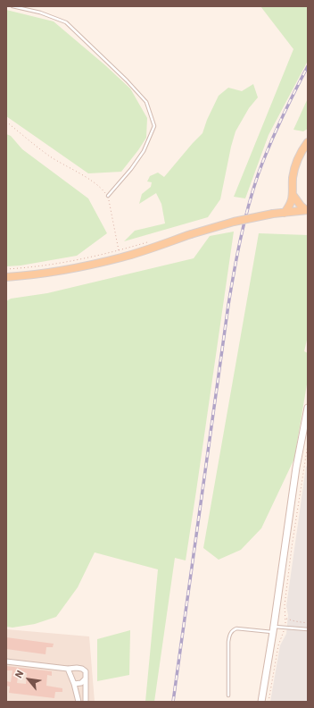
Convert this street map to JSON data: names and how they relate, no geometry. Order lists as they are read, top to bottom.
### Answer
{
  "north": "top left"
}
